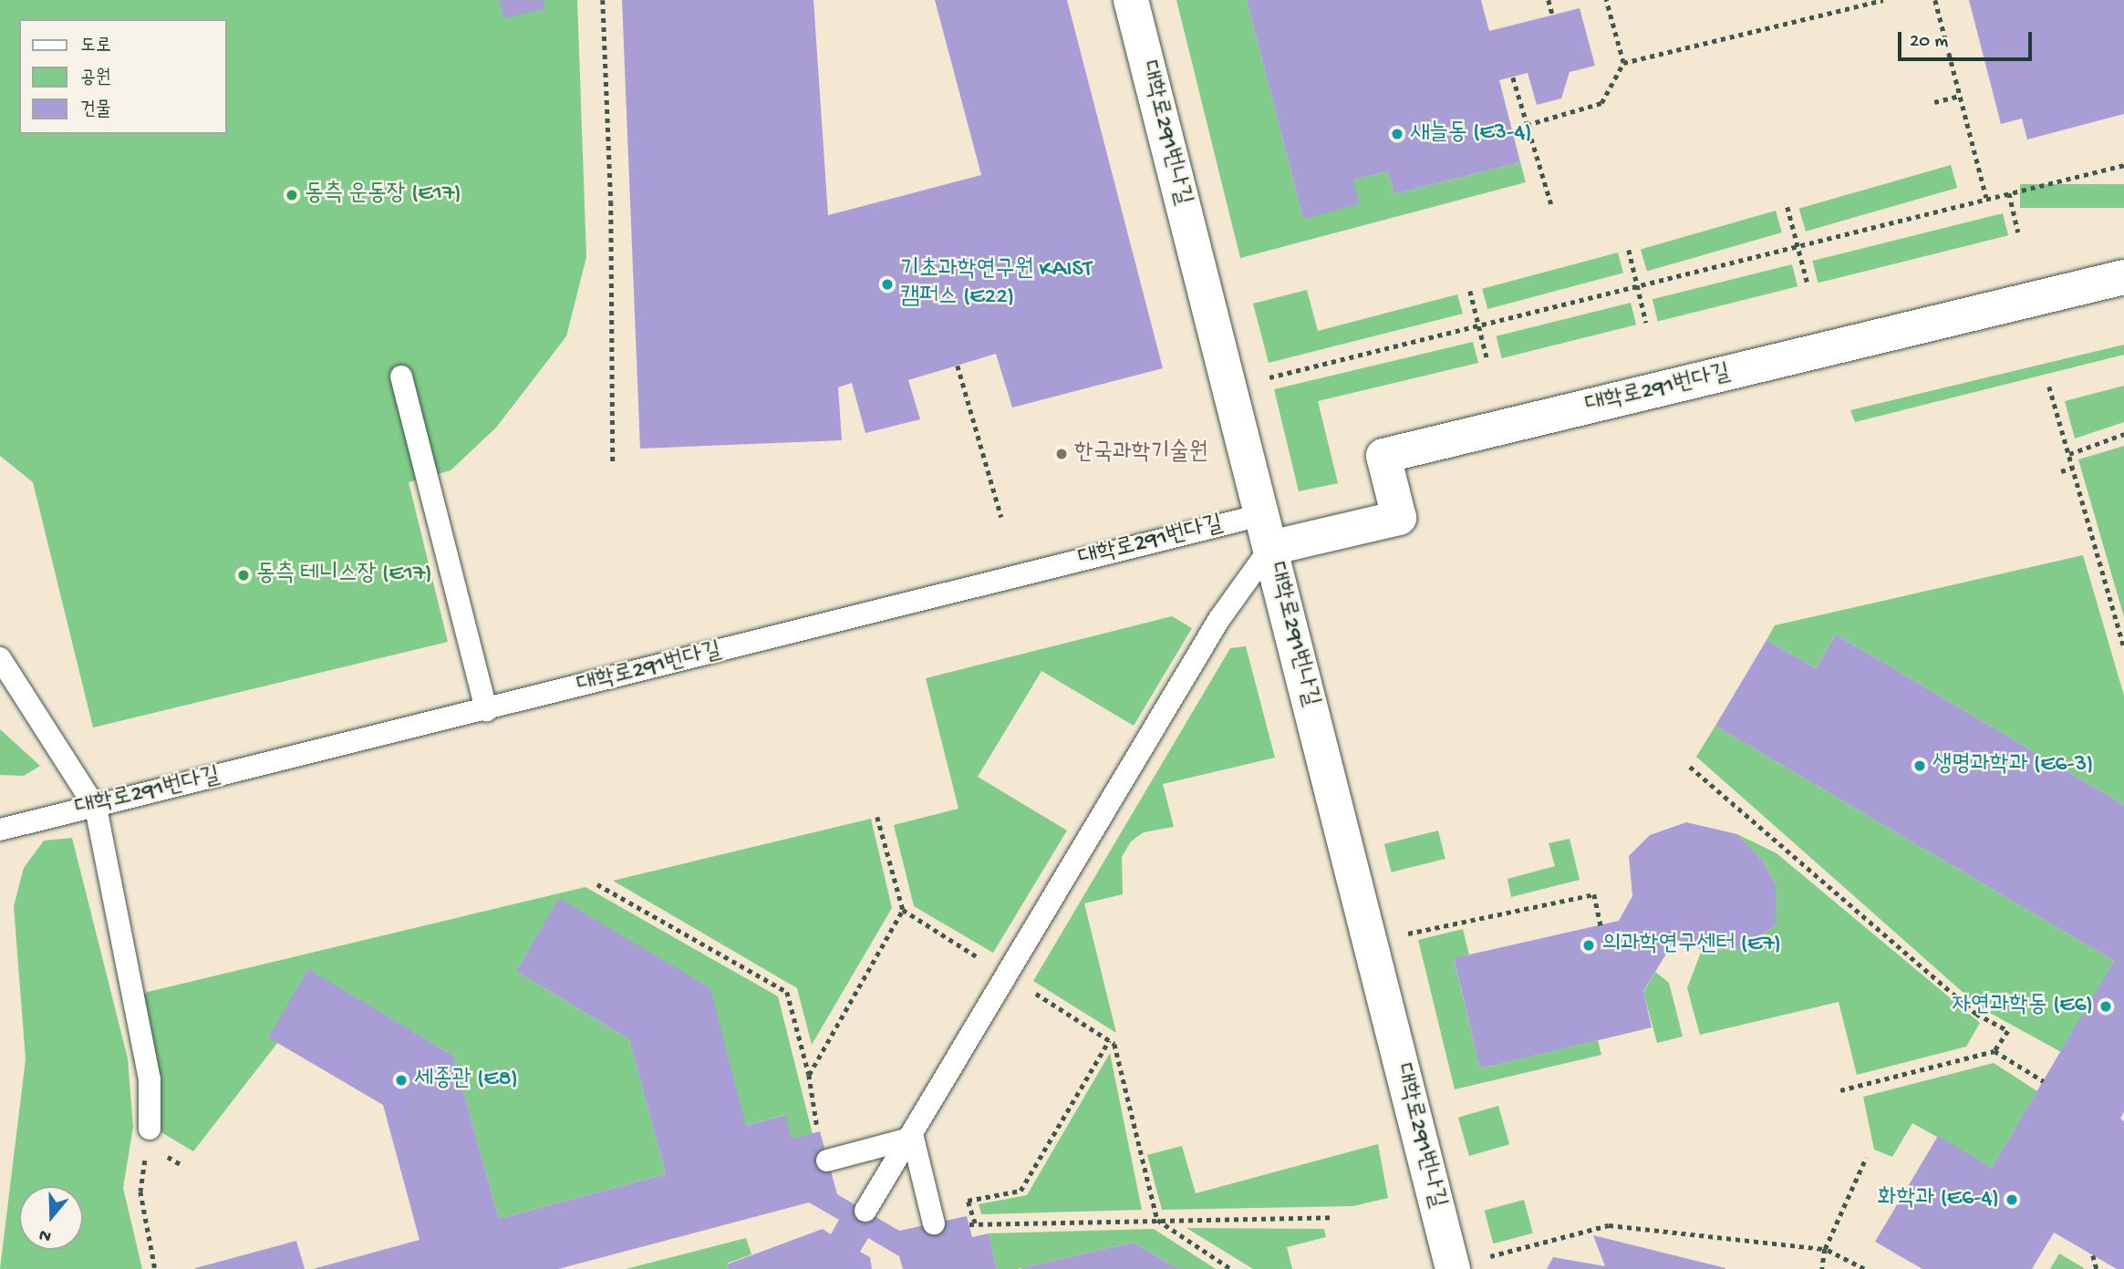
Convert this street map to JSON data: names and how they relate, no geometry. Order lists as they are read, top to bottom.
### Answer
{
  "streets": {
    "street": ["대학로291번나길", "대학로291번다길"]
  },
  "crossings": [
    ["대학로291번나길", "대학로291번다길"]
  ],
  "places": [
    "새늘동 (E3-4)",
    "동측 운동장 (E17)",
    "기초과학연구원 KAIST 캠퍼스 (E22)",
    "한국과학기술원",
    "동측 테니스장 (E17)",
    "생명과학과 (E6-3)",
    "의과학연구센터 (E7)",
    "자연과학동 (E6)",
    "세종관 (E8)",
    "화학과 (E6-4)"
  ],
  "legend": ["도로", "공원", "건물"],
  "scale_bar": "20 m",
  "north": "bottom"
}
